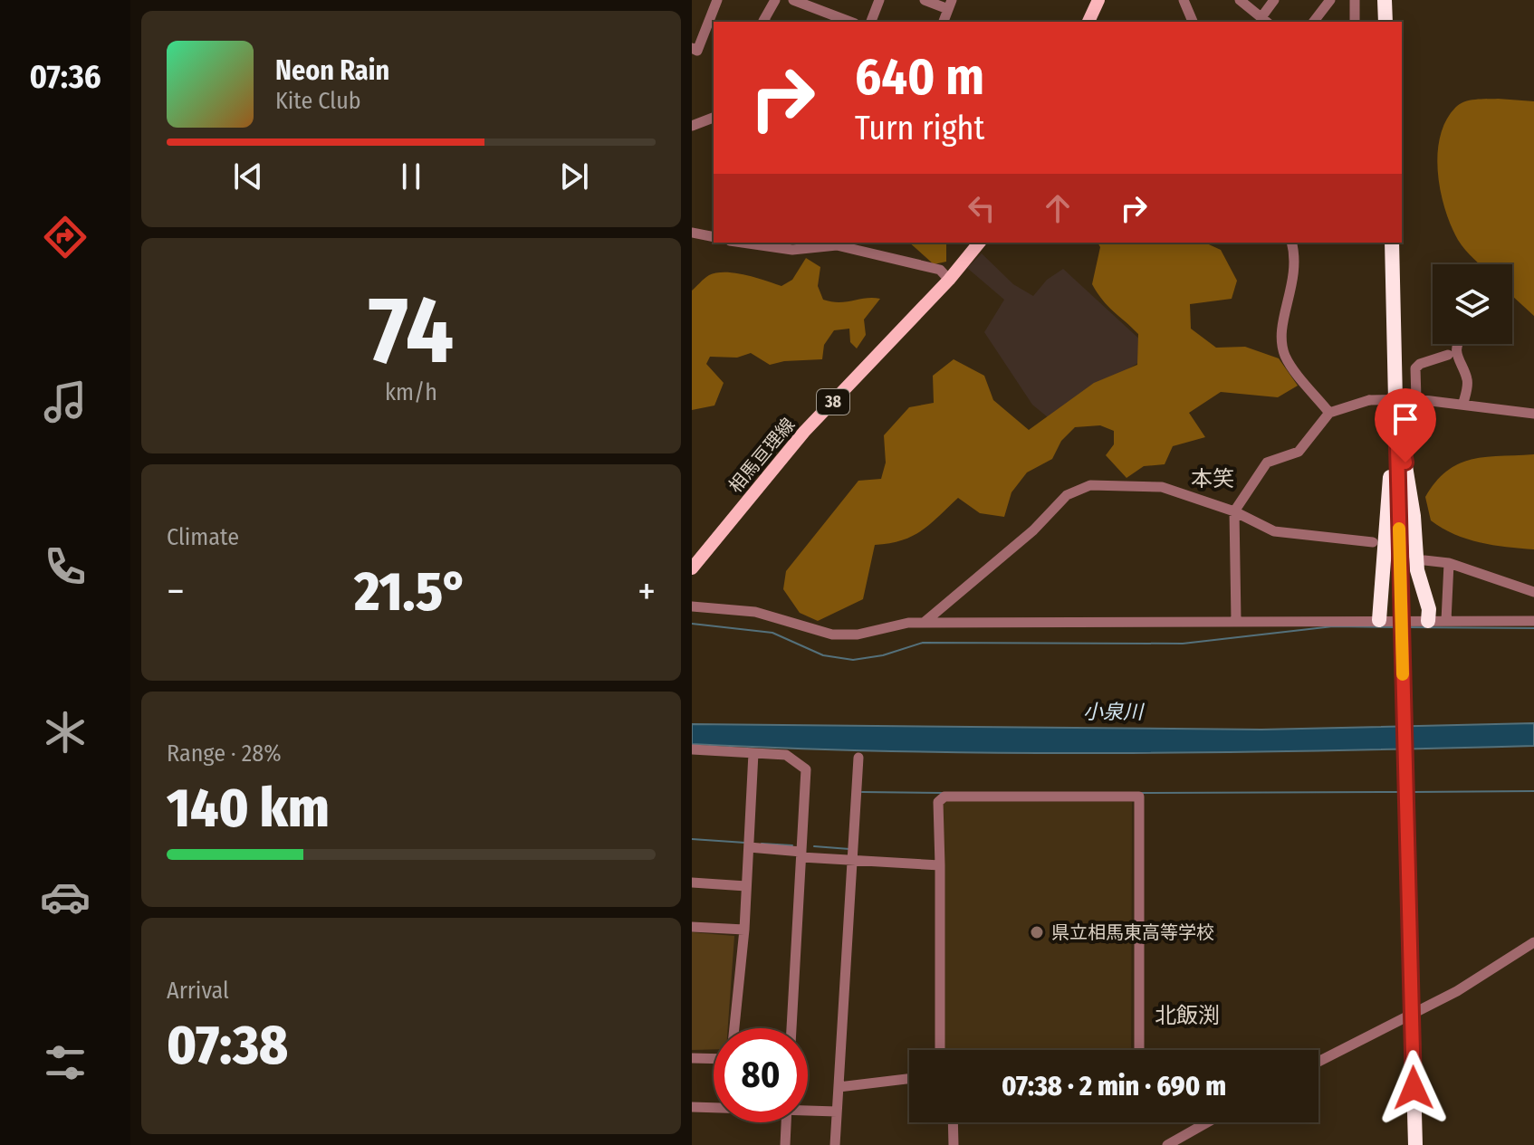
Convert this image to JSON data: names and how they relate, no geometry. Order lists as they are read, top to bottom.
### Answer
{
  "streets": {
    "main road": ["38", "相馬亘理線"]
  },
  "districts": ["本笑", "北飯渕"],
  "water": ["小泉川"],
  "places": ["県立相馬東高等学校"],
  "page": {
    "tabs": "07:36",
    "turn": ["640 m", "Turn right"],
    "song": ["Neon Rain", "Kite Club"],
    "tile": [
      ["74", "km/h"],
      "Climate",
      ["Range · 28%", "140 km"],
      ["Arrival", "07:38"]
    ],
    "heat": ["−", "21.5°", "+"],
    "limit": "80",
    "trip": "07:38 · 2 min · 690 m"
  }
}
